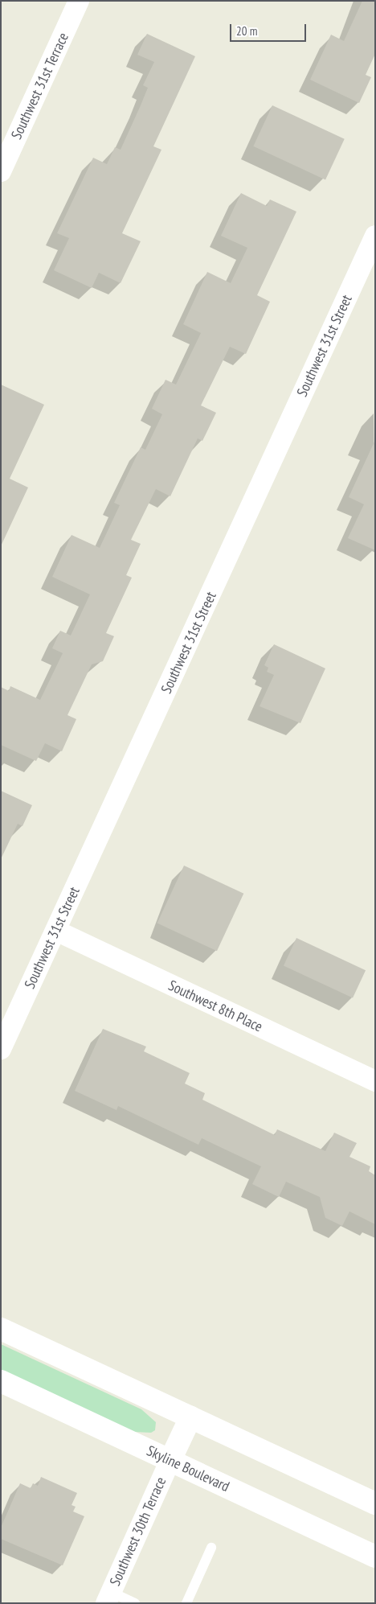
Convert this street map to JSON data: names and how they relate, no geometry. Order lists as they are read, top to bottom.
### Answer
{
  "streets": {
    "street": [
      "Southwest 31st Terrace",
      "Southwest 31st Street",
      "Southwest 8th Place",
      "Skyline Boulevard",
      "Southwest 30th Terrace"
    ]
  },
  "crossings": [
    ["Southwest 31st Street", "Southwest 8th Place"],
    ["Skyline Boulevard", "Southwest 30th Terrace"]
  ],
  "scale_bar": "20 m"
}
